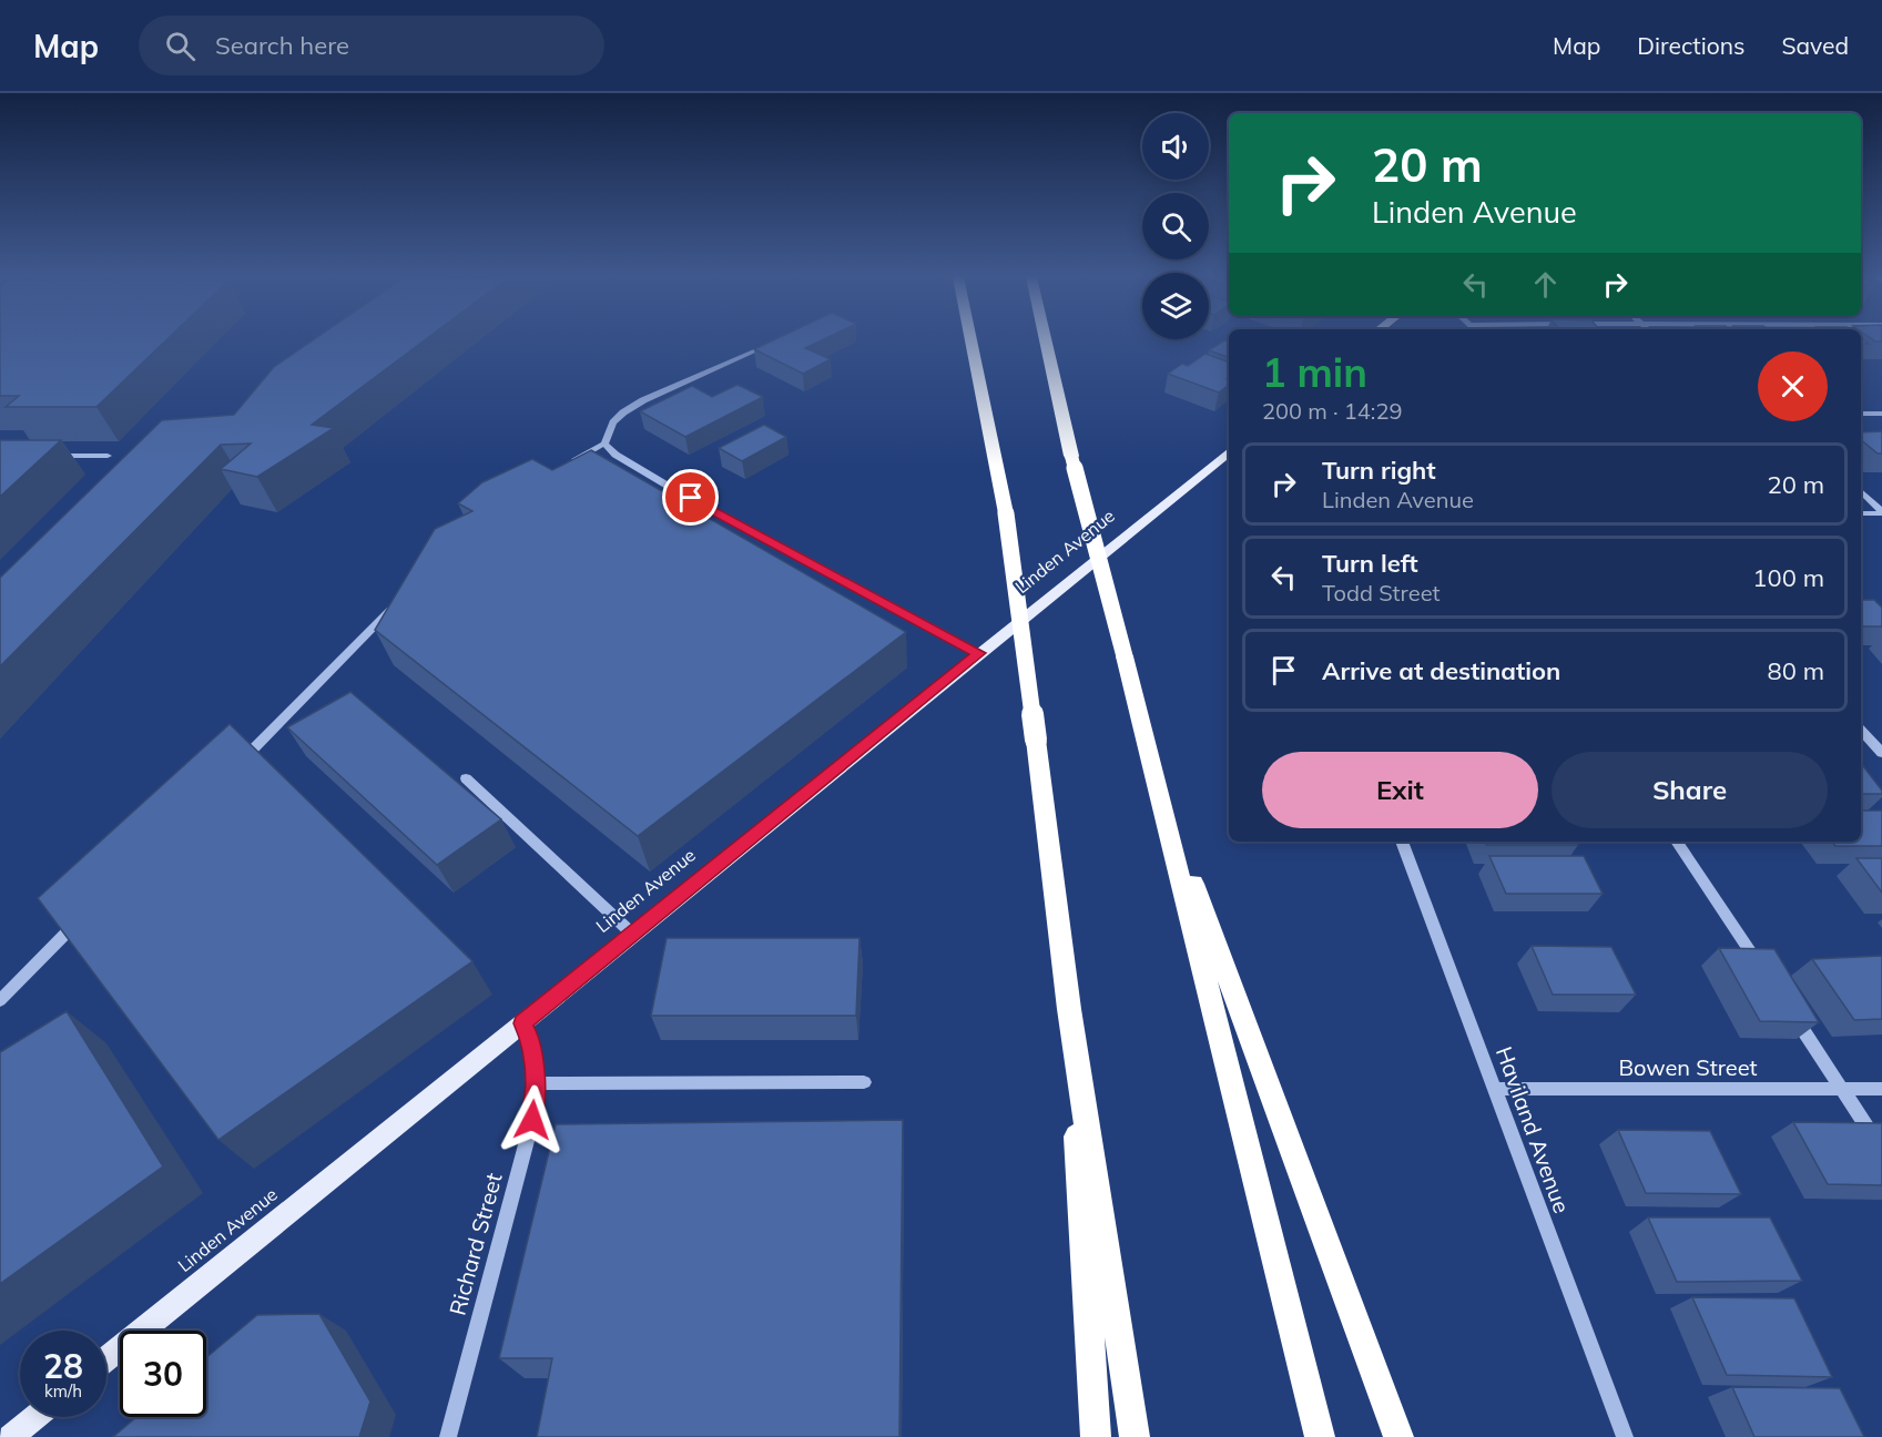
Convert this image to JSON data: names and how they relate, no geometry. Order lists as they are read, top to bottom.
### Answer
{
  "streets": {
    "main road": ["Linden Avenue"],
    "street": ["Bowen Street", "Haviland Avenue", "Richard Street"]
  },
  "crossings": [
    ["Linden Avenue", "Richard Street"],
    ["Bowen Street", "Haviland Avenue"]
  ],
  "page": {
    "header": "Map",
    "search": "Search here",
    "nav": ["Map", "Directions", "Saved"],
    "turn": ["20 m", "Linden Avenue"],
    "heading": ["1 min", "200 m · 14:29"],
    "list": [
      {
        "name": "Turn right",
        "note": "Linden Avenue",
        "value": "20 m"
      },
      {
        "name": "Turn left",
        "note": "Todd Street",
        "value": "100 m"
      },
      {
        "name": "Arrive at destination",
        "value": "80 m"
      }
    ],
    "buttons": ["Exit", "Share"],
    "speed": "28 km/h",
    "limit": "30"
  }
}
